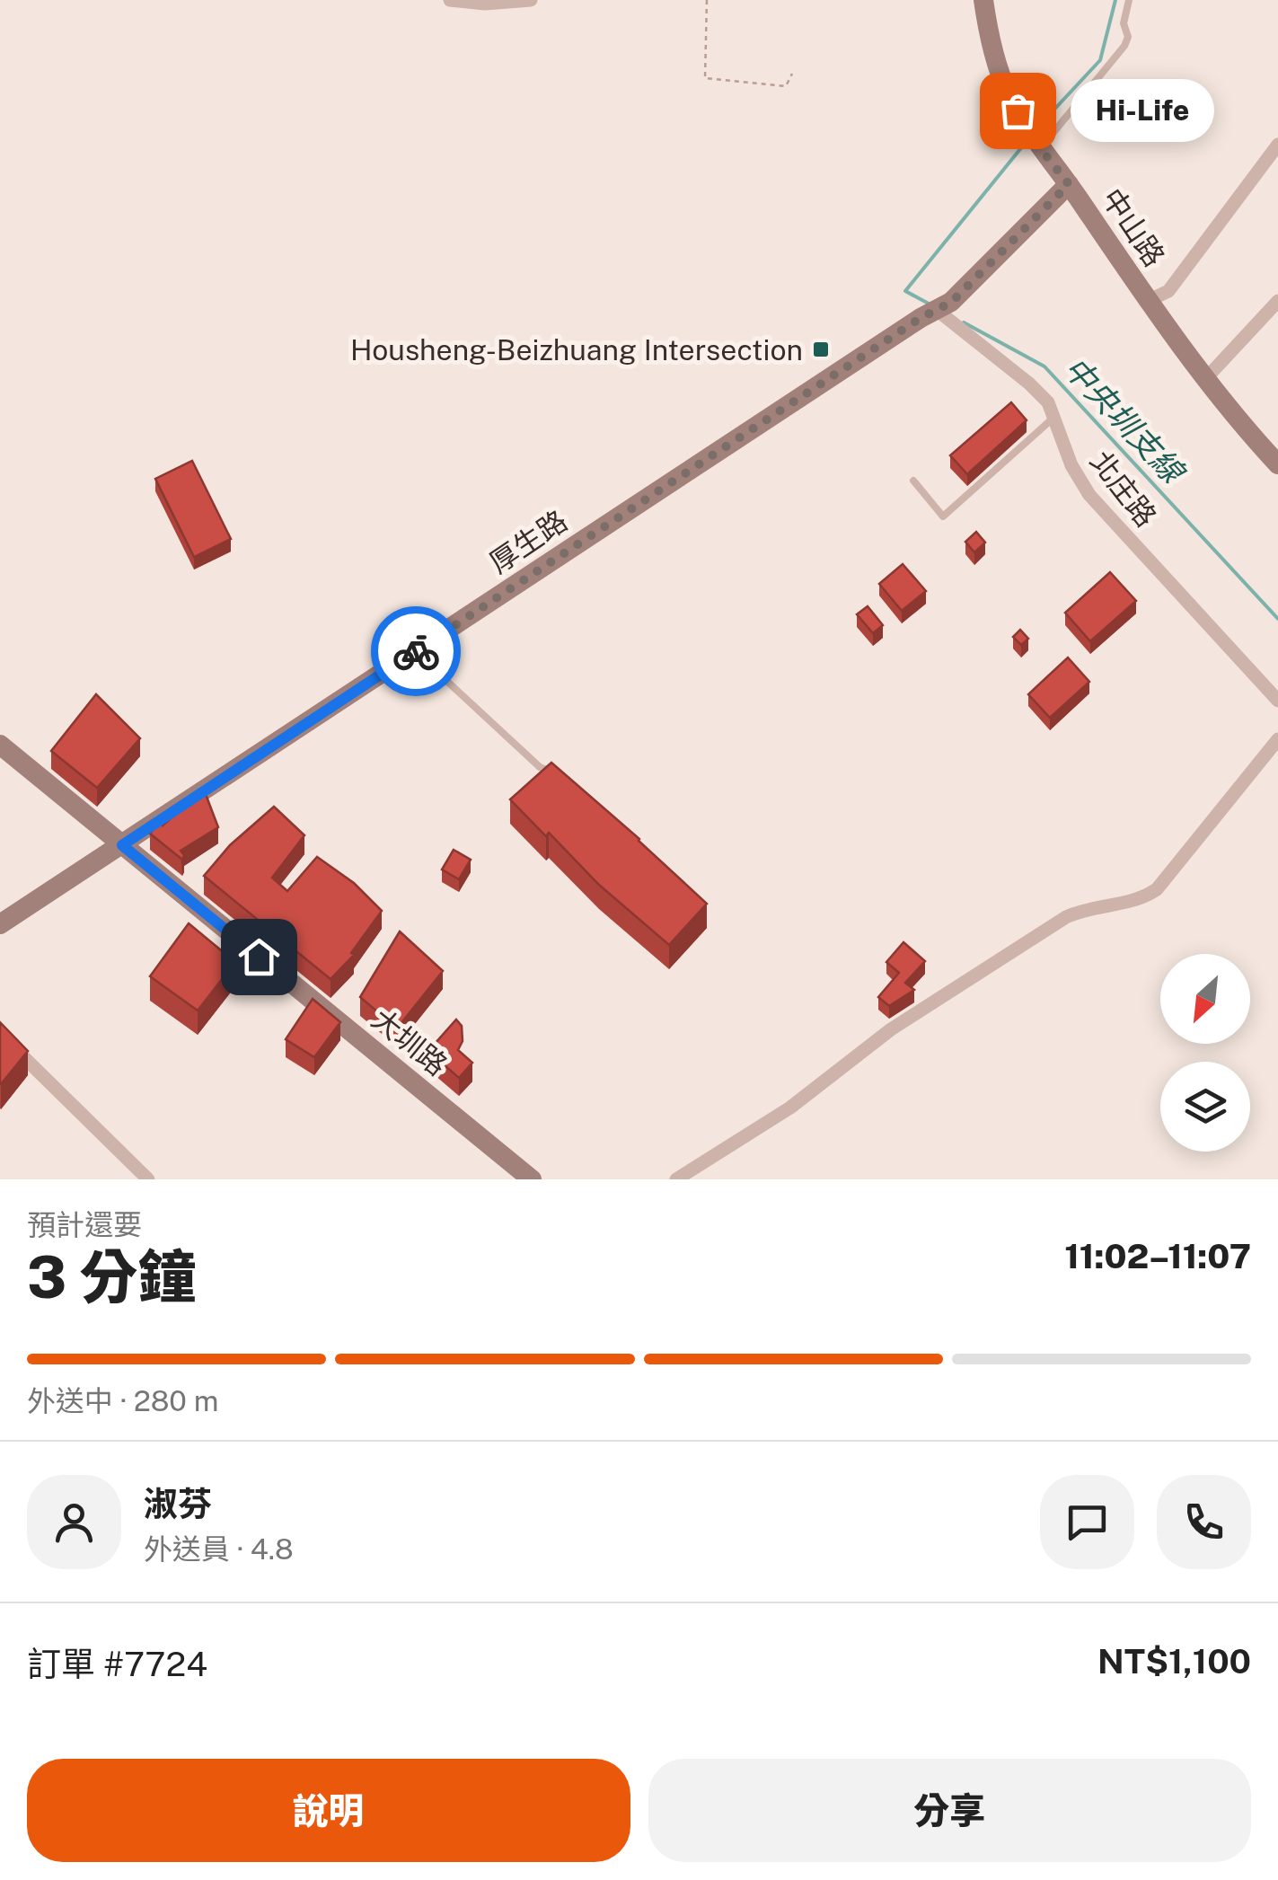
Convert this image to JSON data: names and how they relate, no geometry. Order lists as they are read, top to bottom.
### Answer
{
  "streets": {
    "street": [
      "中山路",
      "北庄路",
      "厚生路",
      "大圳路"
    ]
  },
  "crossings": [
    ["中山路", "厚生路"],
    ["北庄路", "厚生路"],
    ["厚生路", "大圳路"]
  ],
  "water": ["中央圳支線"],
  "places": {
    "other": ["Hi-Life"],
    "transit": ["Housheng-Beizhuang Intersection"]
  },
  "north": "bottom left",
  "page": {
    "bubble": "Hi-Life",
    "heading": ["3 分鐘", "預計還要", "11:02–11:07"],
    "panel": [
      "淑芬",
      "外送員 · 4.8",
      "訂單 #7724",
      "NT$1,100"
    ],
    "bar": "外送中 · 280 m",
    "buttons": ["說明", "分享"]
  }
}
